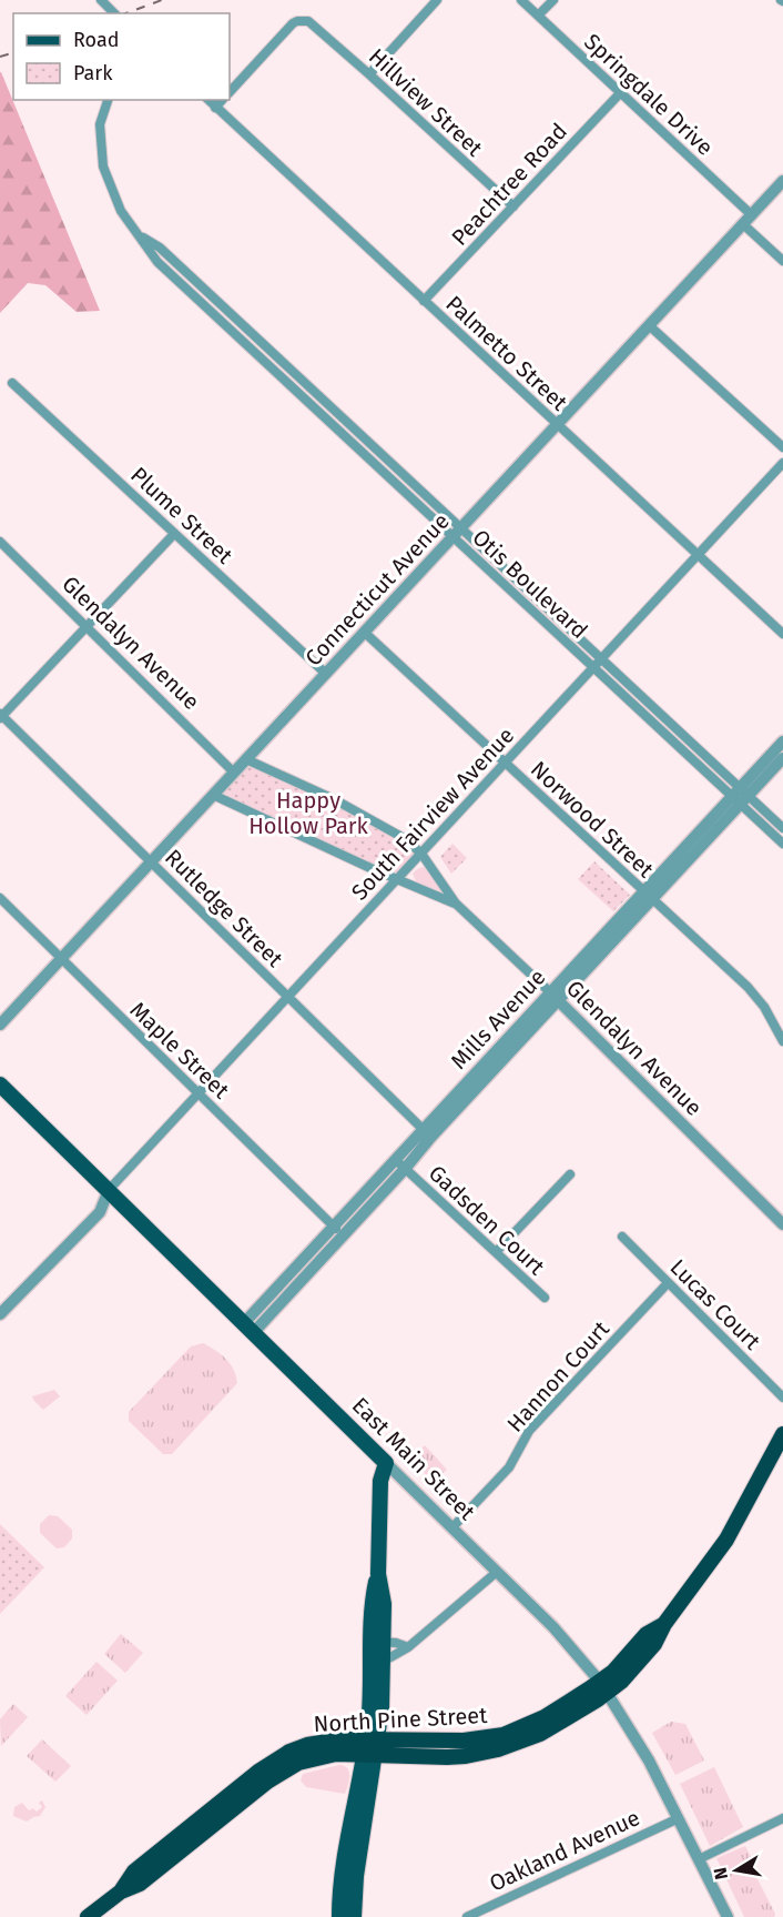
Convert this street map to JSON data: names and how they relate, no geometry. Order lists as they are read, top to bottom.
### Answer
{
  "streets": {
    "highway": ["North Pine Street"],
    "main road": ["East Main Street"],
    "street": [
      "Springdale Drive",
      "Hillview Street",
      "Peachtree Road",
      "Palmetto Street",
      "Plume Street",
      "Otis Boulevard",
      "Connecticut Avenue",
      "Glendalyn Avenue",
      "South Fairview Avenue",
      "Norwood Street",
      "Rutledge Street",
      "Mills Avenue",
      "Maple Street",
      "Gadsden Court",
      "Lucas Court",
      "Hannon Court",
      "Oakland Avenue"
    ]
  },
  "crossings": [
    ["Springdale Drive", "Peachtree Road"],
    ["Springdale Drive", "Connecticut Avenue"],
    ["Hillview Street", "Peachtree Road"],
    ["Peachtree Road", "Palmetto Street"],
    ["Palmetto Street", "Connecticut Avenue"],
    ["Palmetto Street", "South Fairview Avenue"],
    ["Plume Street", "Connecticut Avenue"],
    ["Otis Boulevard", "Connecticut Avenue"],
    ["Otis Boulevard", "South Fairview Avenue"],
    ["Otis Boulevard", "Mills Avenue"],
    ["Connecticut Avenue", "Glendalyn Avenue"],
    ["Connecticut Avenue", "Norwood Street"],
    ["Connecticut Avenue", "Rutledge Street"],
    ["Connecticut Avenue", "Maple Street"],
    ["Glendalyn Avenue", "South Fairview Avenue"],
    ["Glendalyn Avenue", "Mills Avenue"],
    ["South Fairview Avenue", "Norwood Street"],
    ["South Fairview Avenue", "Rutledge Street"],
    ["South Fairview Avenue", "Maple Street"],
    ["South Fairview Avenue", "East Main Street"],
    ["Norwood Street", "Mills Avenue"],
    ["Rutledge Street", "Mills Avenue"],
    ["Mills Avenue", "Maple Street"],
    ["Mills Avenue", "Gadsden Court"],
    ["Mills Avenue", "East Main Street"],
    ["Lucas Court", "Hannon Court"],
    ["Hannon Court", "East Main Street"],
    ["East Main Street", "North Pine Street"],
    ["East Main Street", "Oakland Avenue"]
  ],
  "parks": ["Happy Hollow Park"],
  "legend": ["Road", "Park"],
  "north": "left"
}
